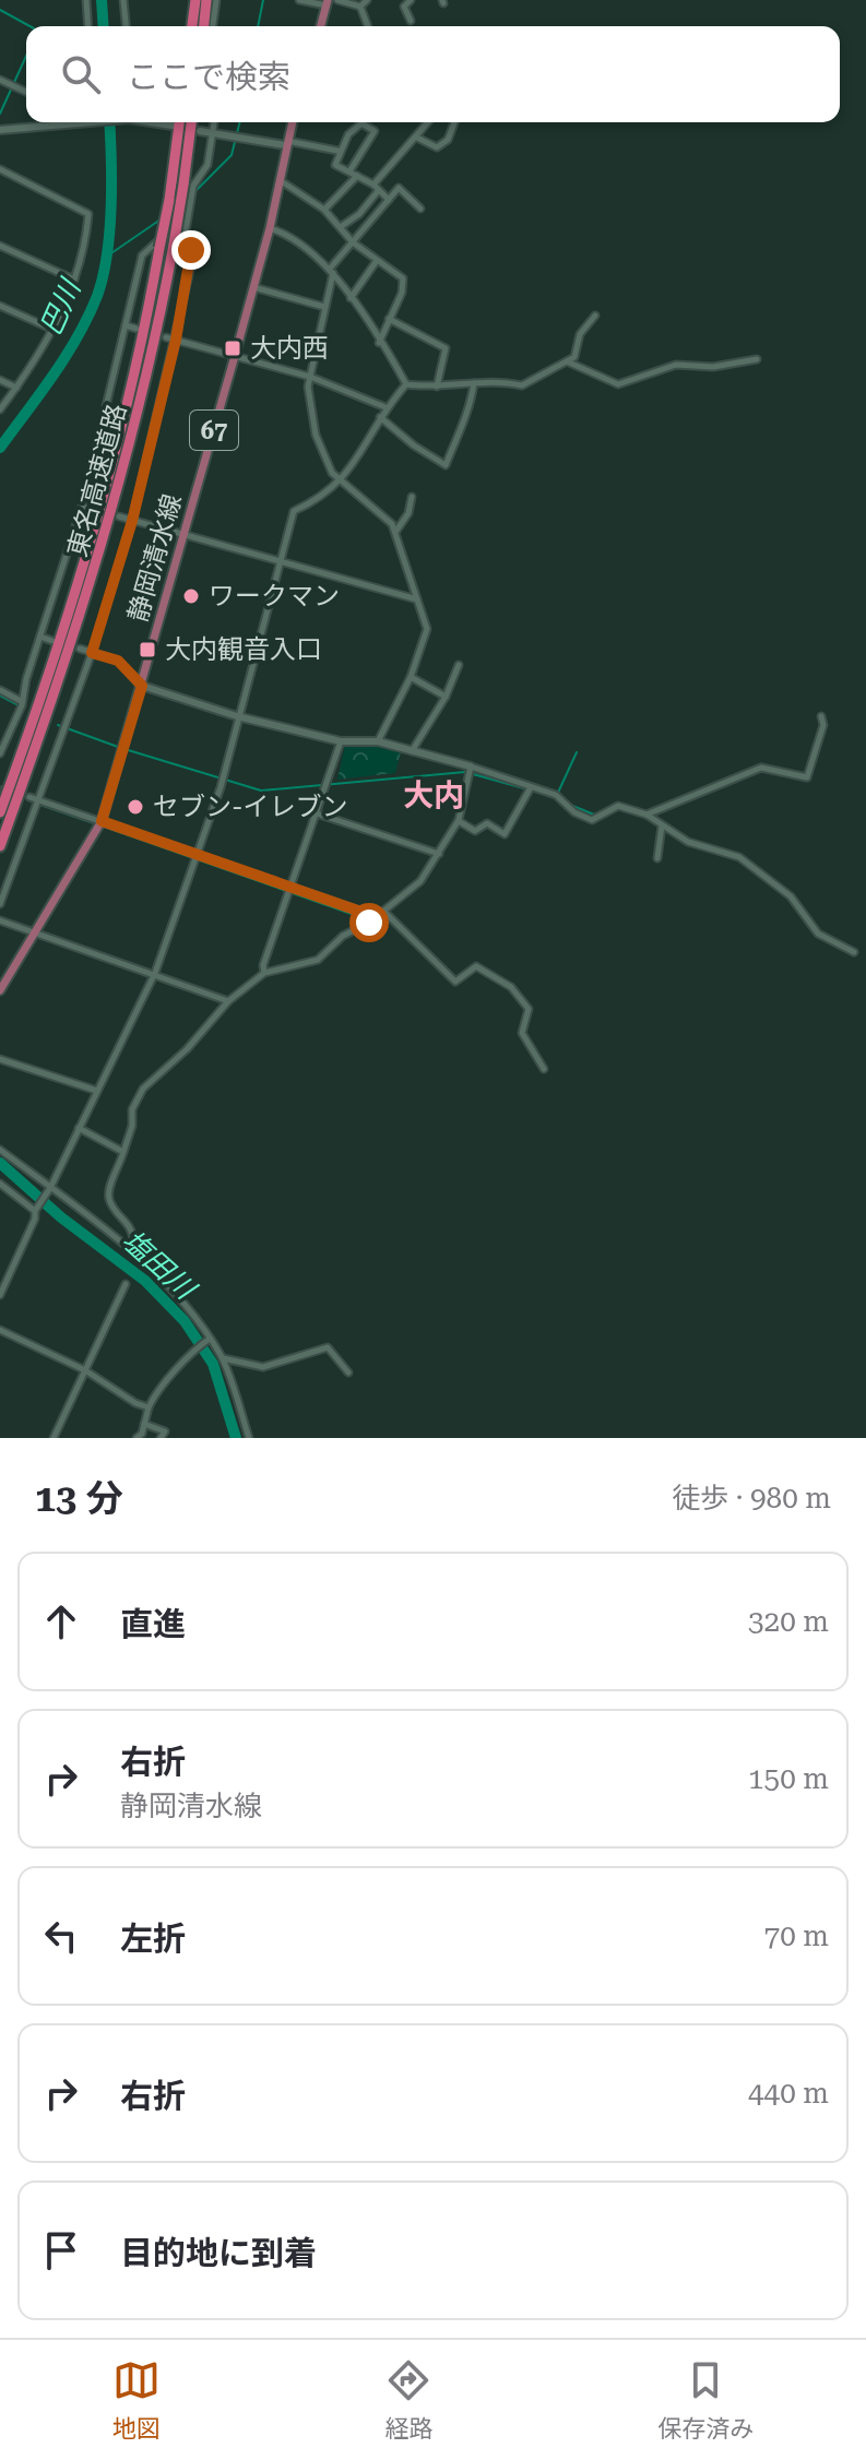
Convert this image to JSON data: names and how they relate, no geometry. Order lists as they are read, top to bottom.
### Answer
{
  "streets": {
    "highway": ["東名高速道路"],
    "main road": ["67", "静岡清水線"]
  },
  "districts": ["大内"],
  "water": ["巴川", "塩田川"],
  "places": {
    "transit": ["大内西", "大内観音入口"],
    "other": ["ワークマン", "セブン-イレブン"]
  },
  "page": {
    "search": "ここで検索",
    "heading": ["13 分", "徒歩 · 980 m"],
    "list": [
      ["直進", "320 m"],
      ["右折", "静岡清水線", "150 m"],
      ["左折", "70 m"],
      ["右折", "440 m"],
      "目的地に到着"
    ],
    "nav": ["地図", "経路", "保存済み"]
  }
}
